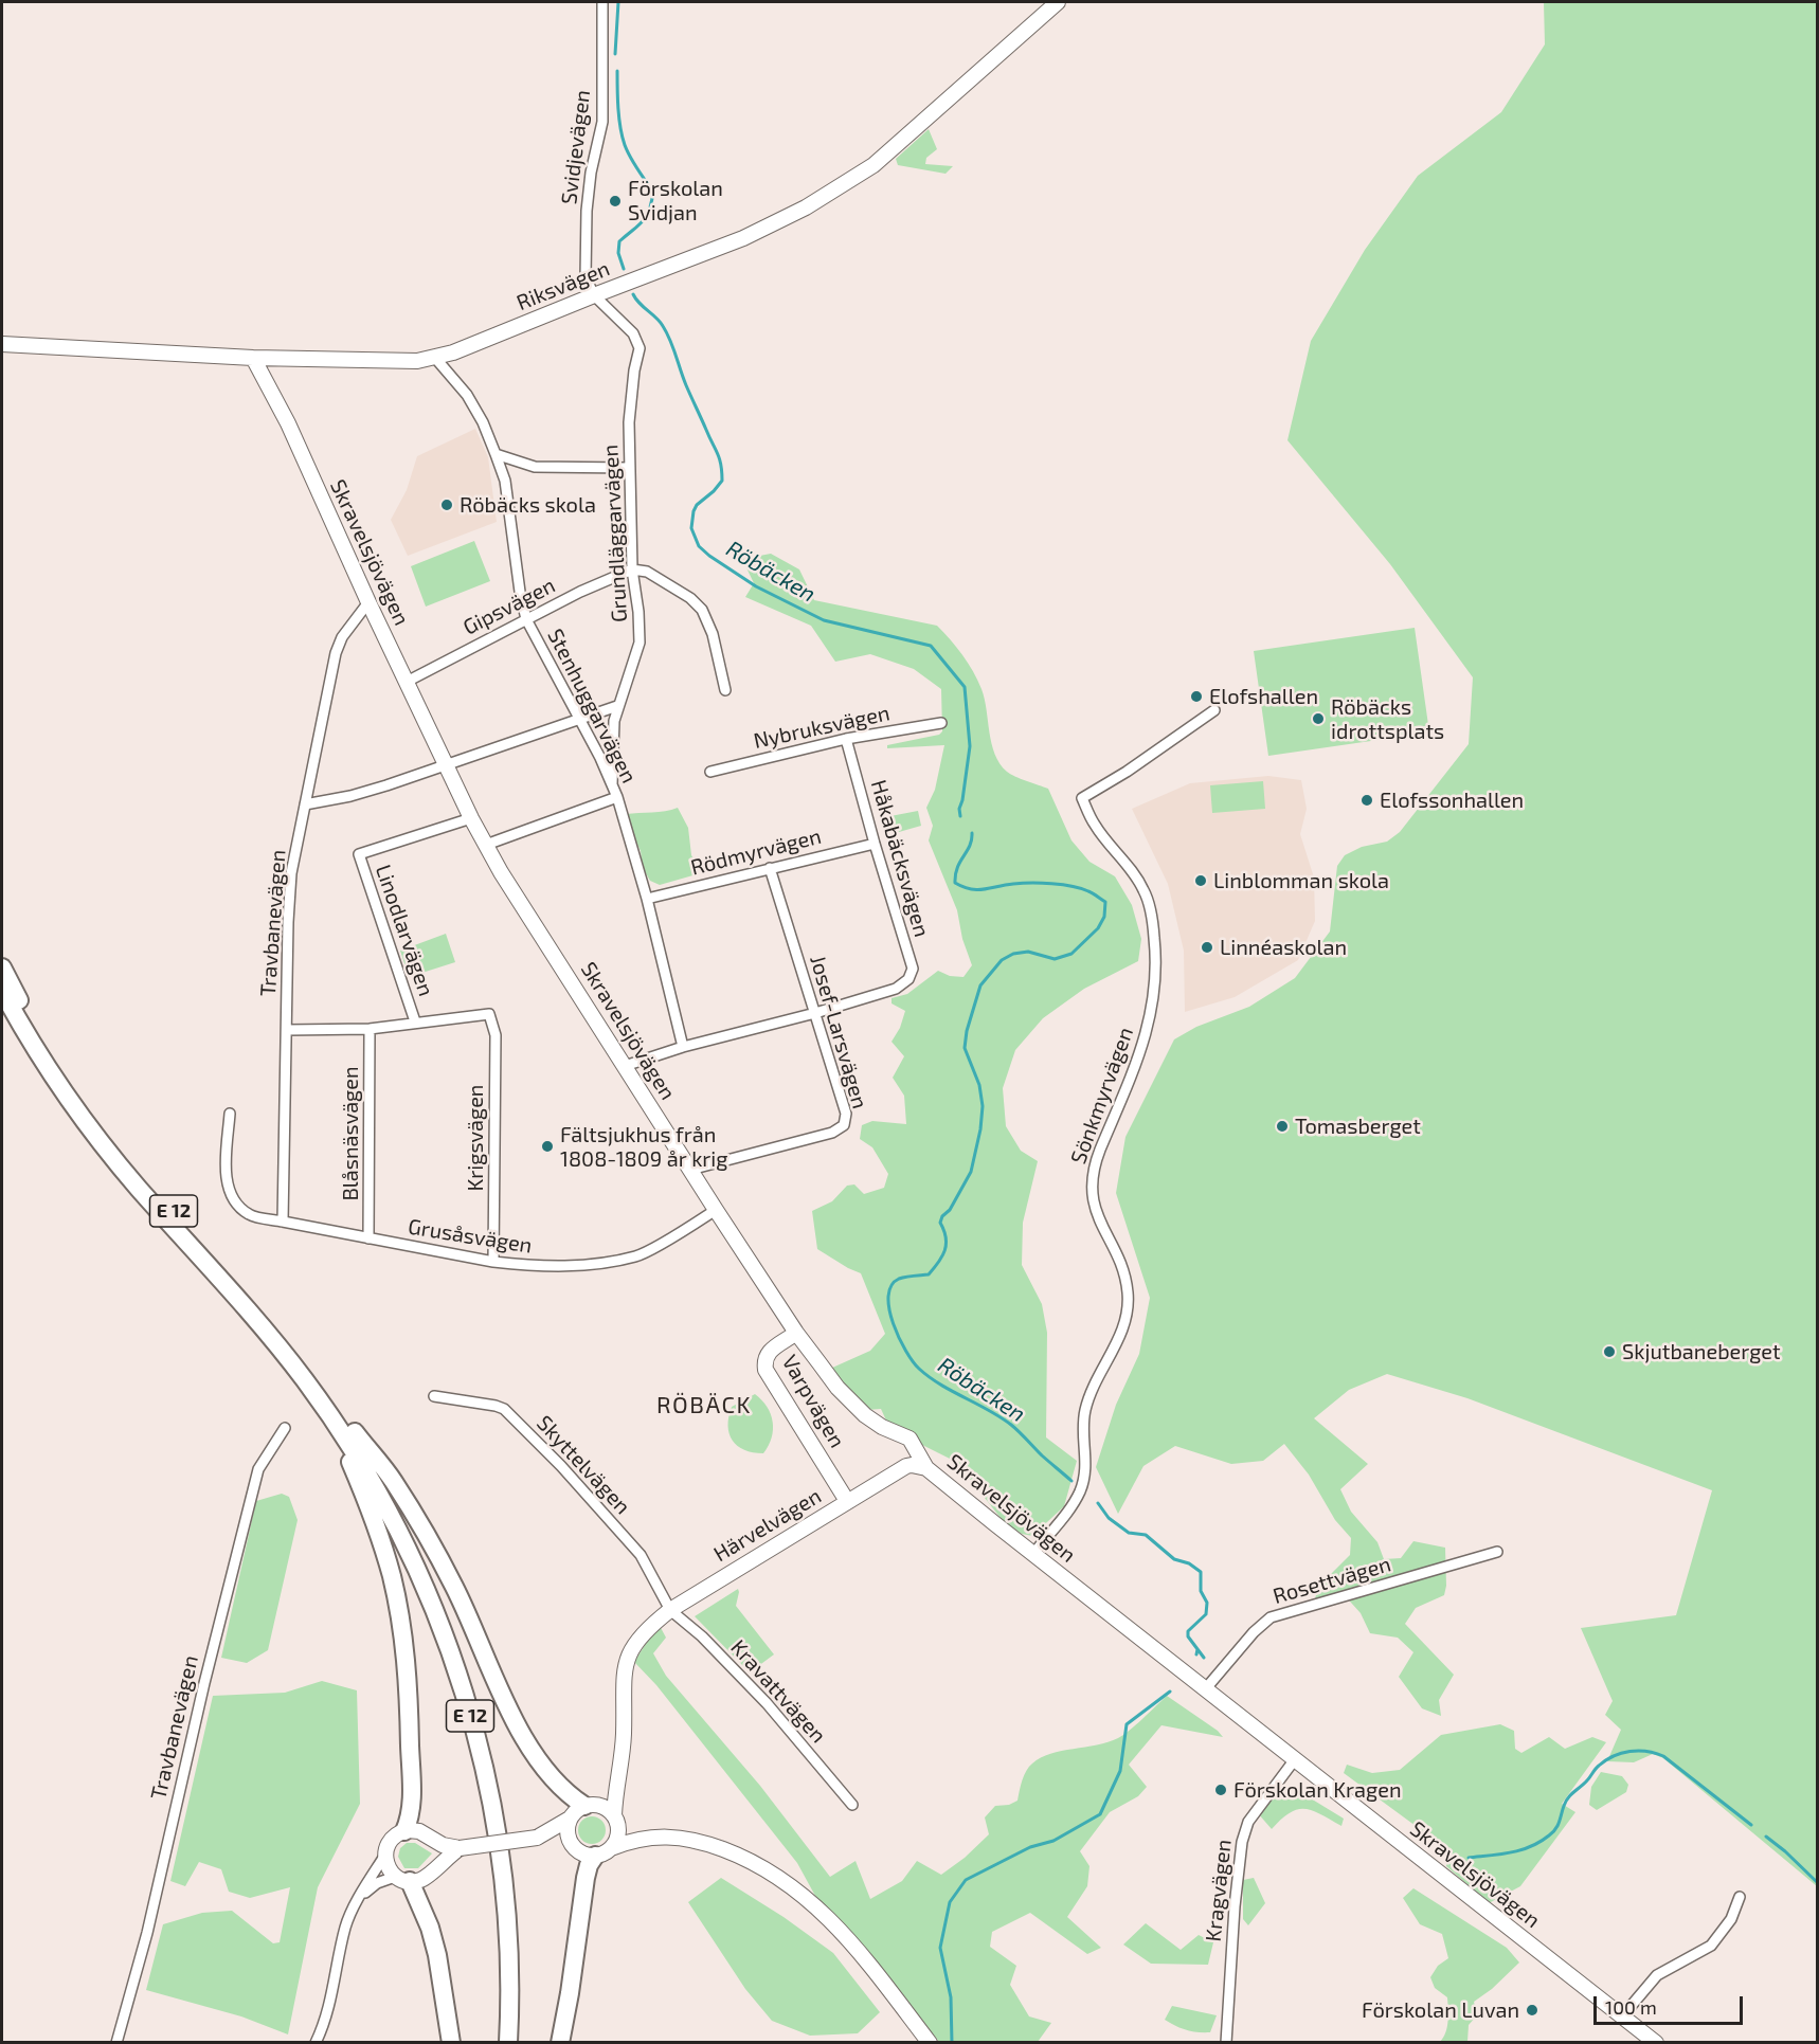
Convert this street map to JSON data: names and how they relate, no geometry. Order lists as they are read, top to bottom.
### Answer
{
  "streets": {
    "highway": ["E 12"],
    "street": [
      "Svidjevägen",
      "Riksvägen",
      "Grundläggarvägen",
      "Skravelsjövägen",
      "Gipsvägen",
      "Stenhuggarvägen",
      "Nybruksvägen",
      "Rödmyrvägen",
      "Håkabäcksvägen",
      "Travbanevägen",
      "Linodlarvägen",
      "Josef-Larsvägen",
      "Sönkmyrvägen",
      "Blåsnäsvägen",
      "Krigsvägen",
      "Grusåsvägen",
      "Varpvägen",
      "Skyttelvägen",
      "Härvelvägen",
      "Rosettvägen",
      "Kravattvägen",
      "Kragvägen"
    ]
  },
  "crossings": [
    ["Svidjevägen", "Riksvägen"],
    ["Svidjevägen", "Grundläggarvägen"],
    ["Riksvägen", "Grundläggarvägen"],
    ["Riksvägen", "Skravelsjövägen"],
    ["Riksvägen", "Stenhuggarvägen"],
    ["Grundläggarvägen", "Gipsvägen"],
    ["Grundläggarvägen", "Stenhuggarvägen"],
    ["Skravelsjövägen", "Gipsvägen"],
    ["Skravelsjövägen", "Travbanevägen"],
    ["Skravelsjövägen", "Linodlarvägen"],
    ["Skravelsjövägen", "Josef-Larsvägen"],
    ["Skravelsjövägen", "Sönkmyrvägen"],
    ["Skravelsjövägen", "Grusåsvägen"],
    ["Skravelsjövägen", "Varpvägen"],
    ["Skravelsjövägen", "Härvelvägen"],
    ["Skravelsjövägen", "Rosettvägen"],
    ["Skravelsjövägen", "Kragvägen"],
    ["Gipsvägen", "Stenhuggarvägen"],
    ["Stenhuggarvägen", "Rödmyrvägen"],
    ["Nybruksvägen", "Håkabäcksvägen"],
    ["Rödmyrvägen", "Håkabäcksvägen"],
    ["Rödmyrvägen", "Josef-Larsvägen"],
    ["Håkabäcksvägen", "Josef-Larsvägen"],
    ["Travbanevägen", "Grusåsvägen"],
    ["Linodlarvägen", "Krigsvägen"],
    ["Blåsnäsvägen", "Grusåsvägen"],
    ["Krigsvägen", "Grusåsvägen"],
    ["Varpvägen", "Härvelvägen"],
    ["Skyttelvägen", "Härvelvägen"],
    ["Skyttelvägen", "Kravattvägen"],
    ["Härvelvägen", "Kravattvägen"]
  ],
  "districts": ["RÖBÄCK"],
  "water": ["Röbäcken"],
  "places": [
    "Förskolan Svidjan",
    "Röbäcks skola",
    "Elofshallen",
    "Röbäcks idrottsplats",
    "Elofssonhallen",
    "Linblomman skola",
    "Linnéaskolan",
    "Tomasberget",
    "Fältsjukhus från 1808-1809 år krig",
    "Skjutbaneberget",
    "Förskolan Kragen",
    "Förskolan Luvan"
  ],
  "scale_bar": "100 m"
}
